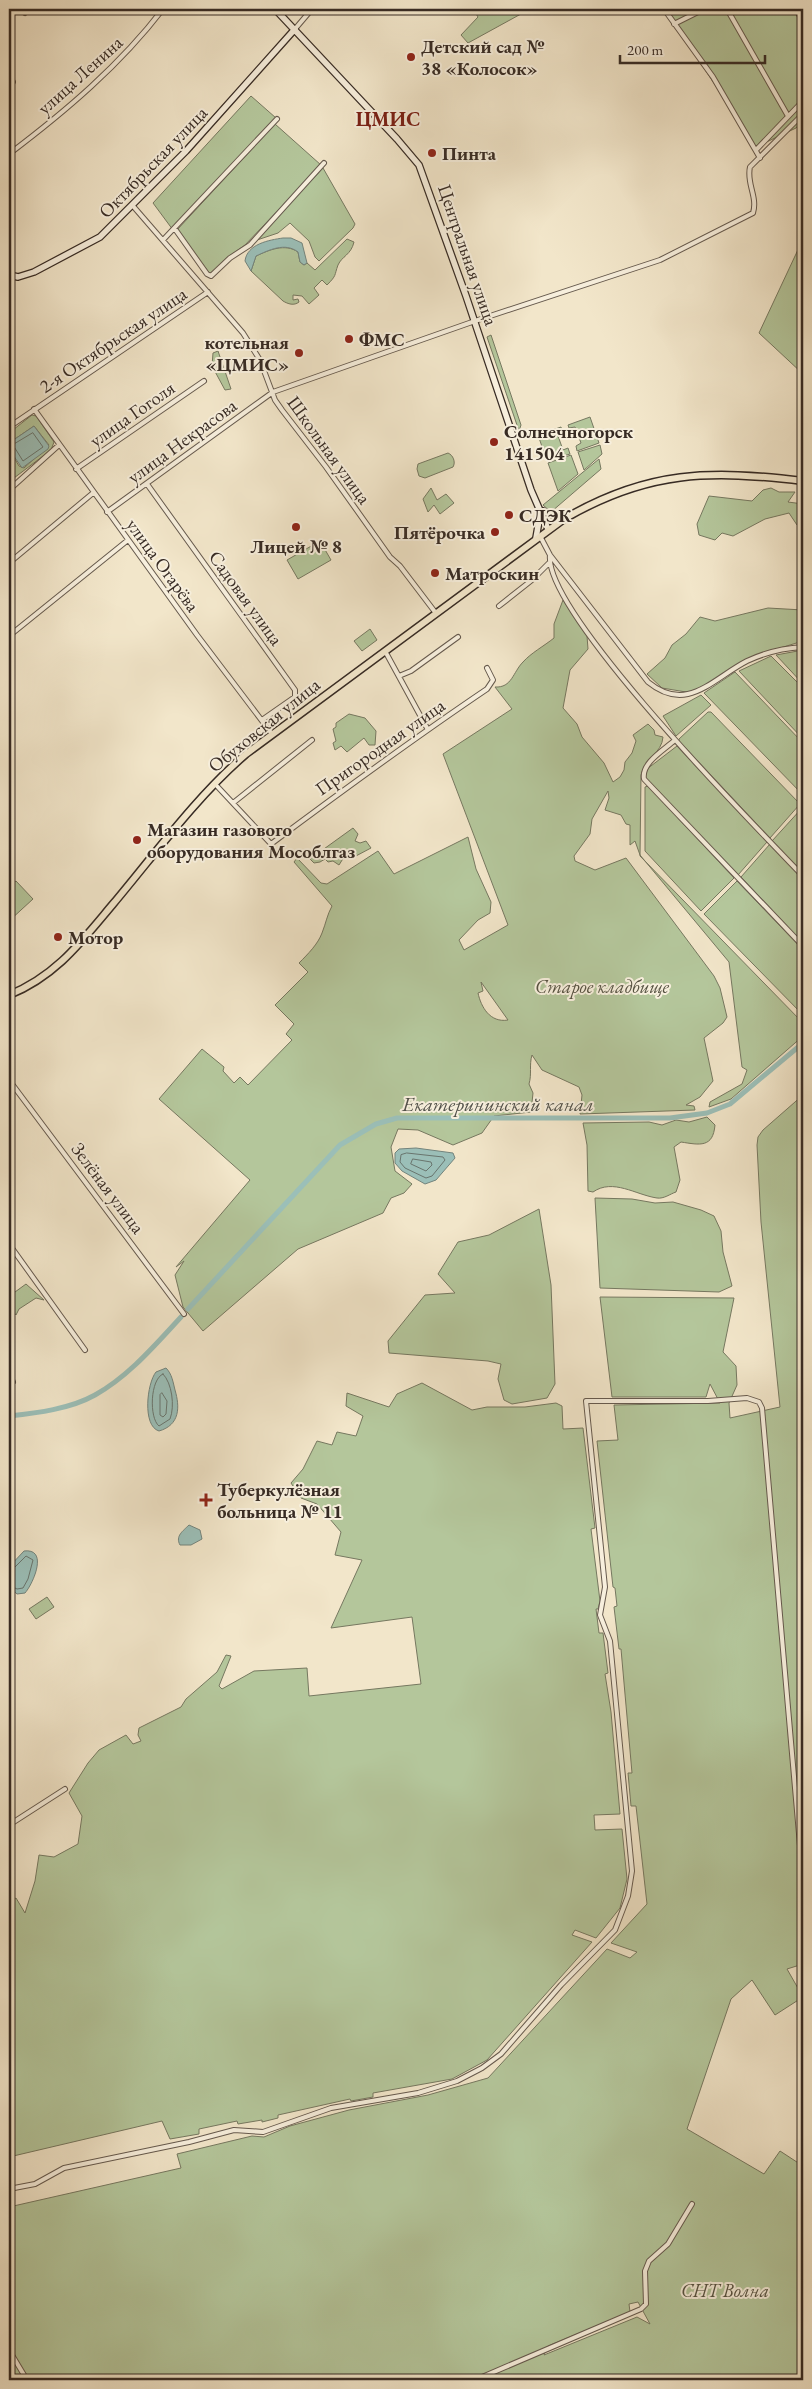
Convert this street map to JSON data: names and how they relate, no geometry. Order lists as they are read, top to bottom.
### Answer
{
  "streets": {
    "main road": ["Обуховская улица"],
    "street": [
      "улица Ленина",
      "Октябрьская улица",
      "Центральная улица",
      "2-я Октябрьская улица",
      "улица Гоголя",
      "улица Некрасова",
      "Школьная улица",
      "улица Огарёва",
      "Садовая улица",
      "Пригородная улица",
      "Зелёная улица"
    ]
  },
  "crossings": [
    ["Октябрьская улица", "Центральная улица"],
    ["Октябрьская улица", "Школьная улица"],
    ["Центральная улица", "улица Некрасова"],
    ["Центральная улица", "Обуховская улица"],
    ["2-я Октябрьская улица", "Школьная улица"],
    ["2-я Октябрьская улица", "улица Огарёва"],
    ["улица Гоголя", "улица Огарёва"],
    ["улица Некрасова", "Школьная улица"],
    ["улица Некрасова", "улица Огарёва"],
    ["улица Некрасова", "Садовая улица"],
    ["Школьная улица", "Обуховская улица"],
    ["улица Огарёва", "Садовая улица"],
    ["улица Огарёва", "Обуховская улица"]
  ],
  "districts": ["ЦМИС"],
  "water": ["Екатерининский канал"],
  "parks": ["Старое кладбище", "СНТ Волна"],
  "places": {
    "other": [
      "Детский сад № 38 «Колосок»",
      "Пинта",
      "ФМС",
      "котельная «ЦМИС»",
      "Солнечногорск 141504",
      "СДЭК",
      "Лицей № 8",
      "Пятёрочка",
      "Матроскин",
      "Магазин газового оборудования Мособлгаз",
      "Мотор"
    ],
    "health": ["Туберкулёзная больница № 11"]
  },
  "scale_bar": "200 m"
}
